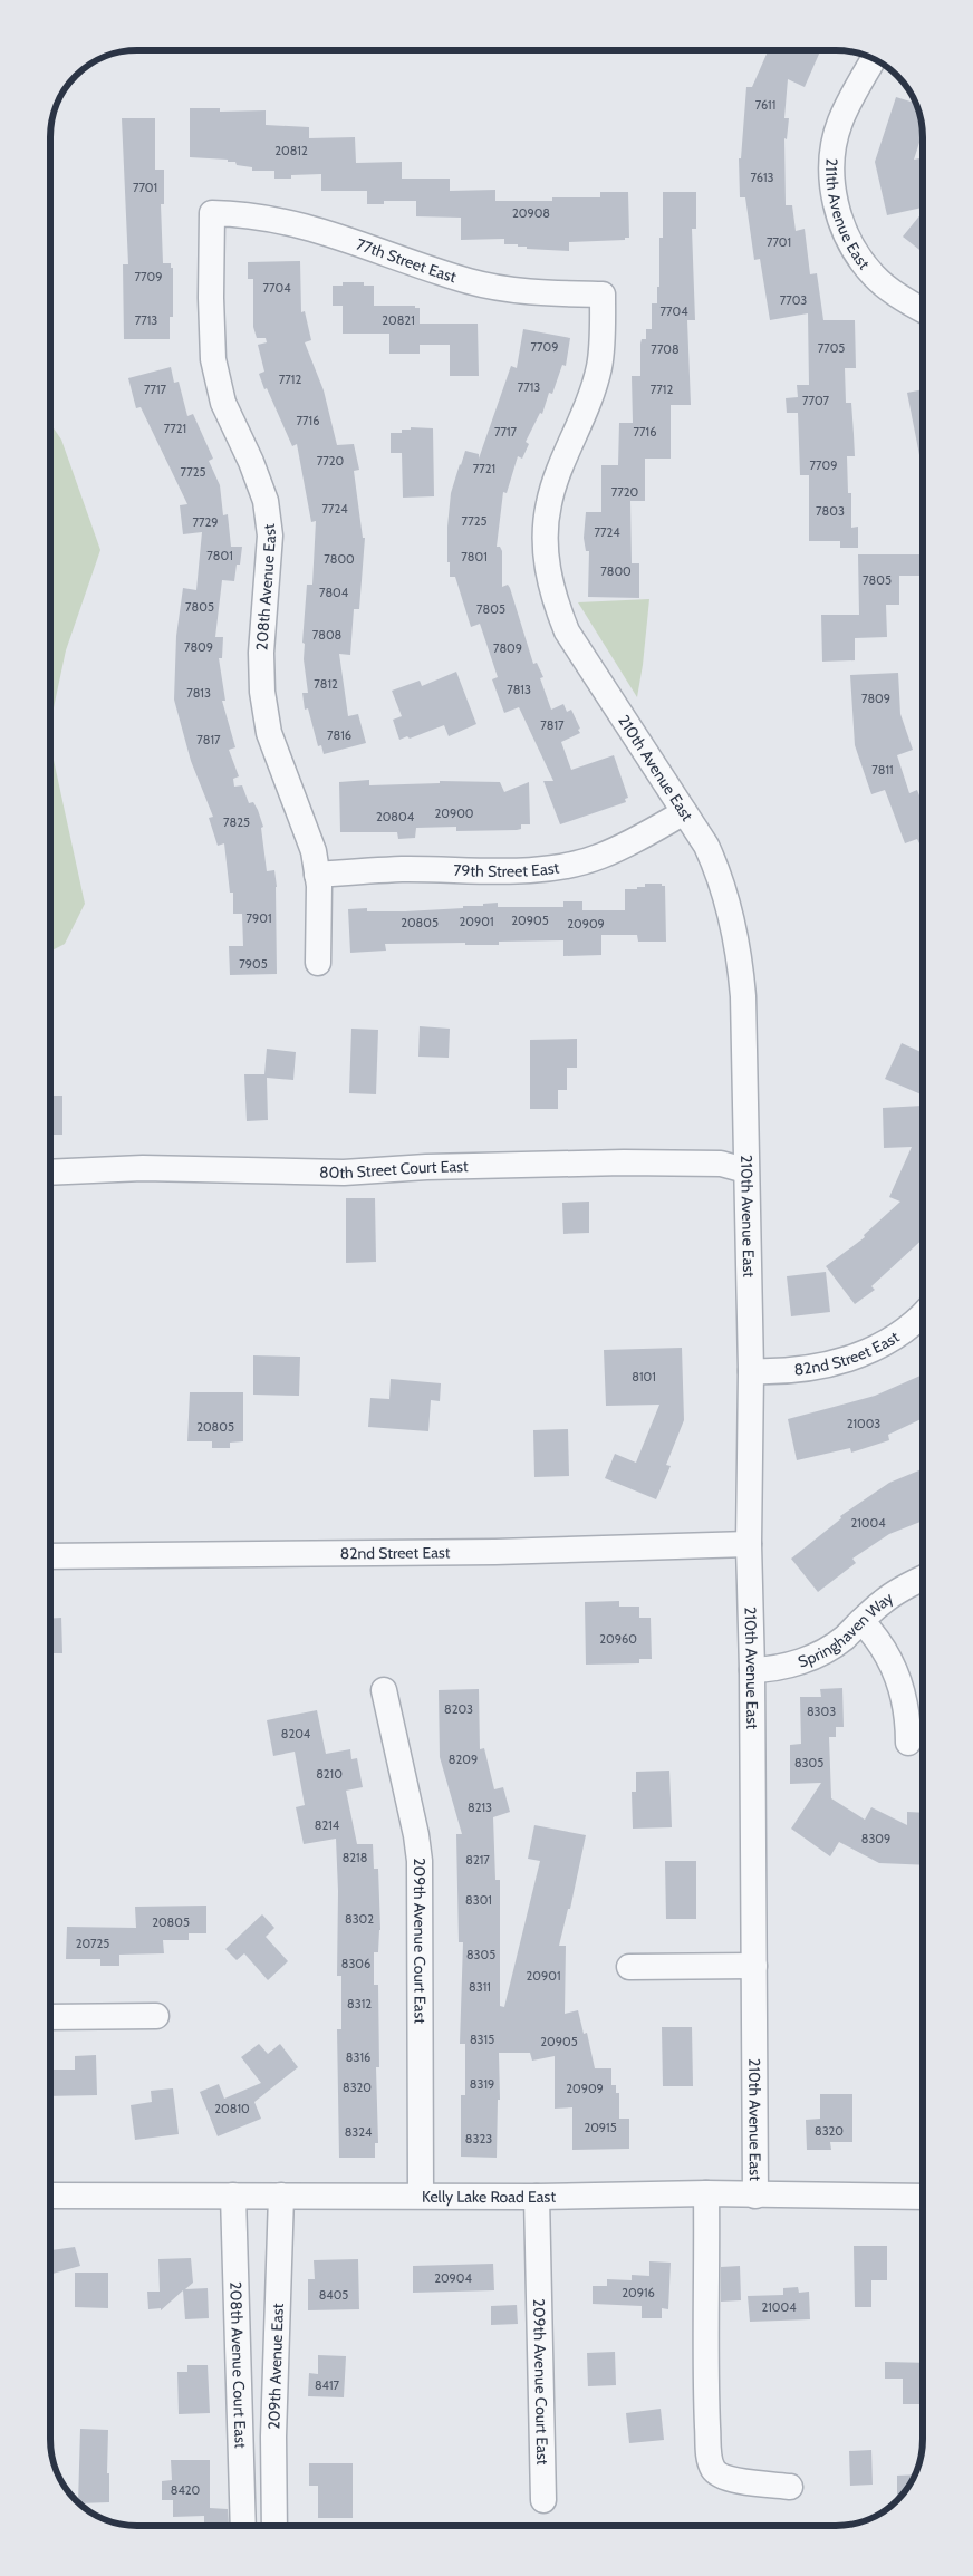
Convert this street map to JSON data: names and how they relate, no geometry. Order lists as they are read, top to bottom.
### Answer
{
  "streets": {
    "street": [
      "211th Avenue East",
      "77th Street East",
      "208th Avenue East",
      "210th Avenue East",
      "79th Street East",
      "80th Street Court East",
      "82nd Street East",
      "Springhaven Way",
      "209th Avenue Court East",
      "Kelly Lake Road East",
      "208th Avenue Court East",
      "209th Avenue East"
    ]
  },
  "crossings": [
    ["77th Street East", "208th Avenue East"],
    ["77th Street East", "210th Avenue East"],
    ["208th Avenue East", "79th Street East"],
    ["210th Avenue East", "79th Street East"],
    ["210th Avenue East", "80th Street Court East"],
    ["210th Avenue East", "82nd Street East"],
    ["210th Avenue East", "Springhaven Way"],
    ["210th Avenue East", "Kelly Lake Road East"],
    ["209th Avenue Court East", "Kelly Lake Road East"],
    ["Kelly Lake Road East", "208th Avenue Court East"],
    ["Kelly Lake Road East", "209th Avenue East"]
  ],
  "house_numbers": [
    "7611",
    "20812",
    "7613",
    "7701",
    "20908",
    "7701",
    "7709",
    "7704",
    "7703",
    "7704",
    "7713",
    "20821",
    "7709",
    "7705",
    "7708",
    "7712",
    "7713",
    "7717",
    "7712",
    "7707",
    "7716",
    "7721",
    "7717",
    "7716",
    "7720",
    "7709",
    "7721",
    "7725",
    "7720",
    "7724",
    "7803",
    "7725",
    "7729",
    "7724",
    "7801",
    "7801",
    "7800",
    "7800",
    "7805",
    "7804",
    "7805",
    "7805",
    "7808",
    "7809",
    "7809",
    "7812",
    "7813",
    "7813",
    "7809",
    "7817",
    "7816",
    "7817",
    "7811",
    "20900",
    "20804",
    "7825",
    "7901",
    "20905",
    "20901",
    "20805",
    "20909",
    "7905",
    "8101",
    "21003",
    "20805",
    "21004",
    "20960",
    "8203",
    "8303",
    "8204",
    "8209",
    "8305",
    "8210",
    "8213",
    "8214",
    "8309",
    "8218",
    "8217",
    "8301",
    "8302",
    "20805",
    "20725",
    "8305",
    "8306",
    "20901",
    "8311",
    "8312",
    "8315",
    "20905",
    "8316",
    "8319",
    "8320",
    "20909",
    "20810",
    "20915",
    "8320",
    "8324",
    "8323",
    "20904",
    "20916",
    "8405",
    "21004",
    "8417",
    "8420"
  ]
}
